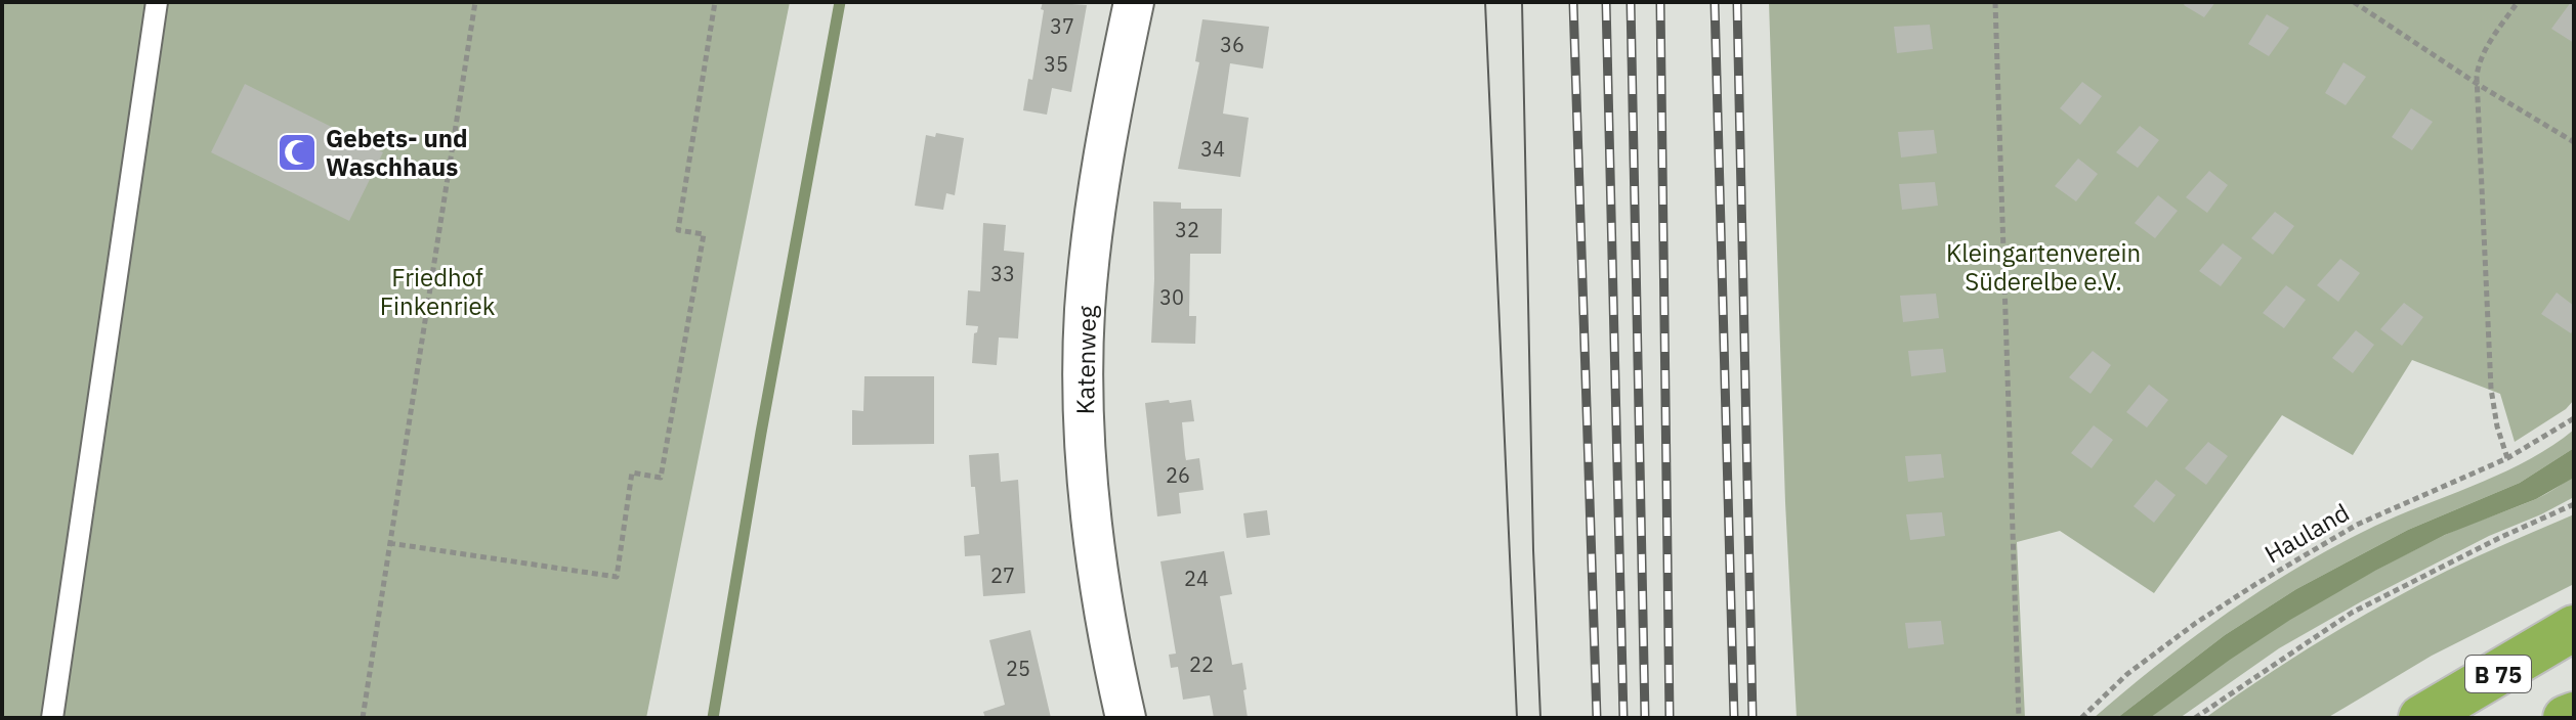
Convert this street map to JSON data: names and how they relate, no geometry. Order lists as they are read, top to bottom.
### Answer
{
  "streets": {
    "highway": ["B 75"],
    "street": ["Katenweg"],
    "path": ["Hauland"]
  },
  "parks": ["Kleingartenverein Süderelbe e.V.", "Friedhof Finkenriek"],
  "places": {
    "mosque": ["Gebets- und Waschhaus"]
  },
  "house_numbers": [
    "37",
    "36",
    "35",
    "34",
    "32",
    "33",
    "30",
    "26",
    "27",
    "24",
    "22",
    "25"
  ]
}
